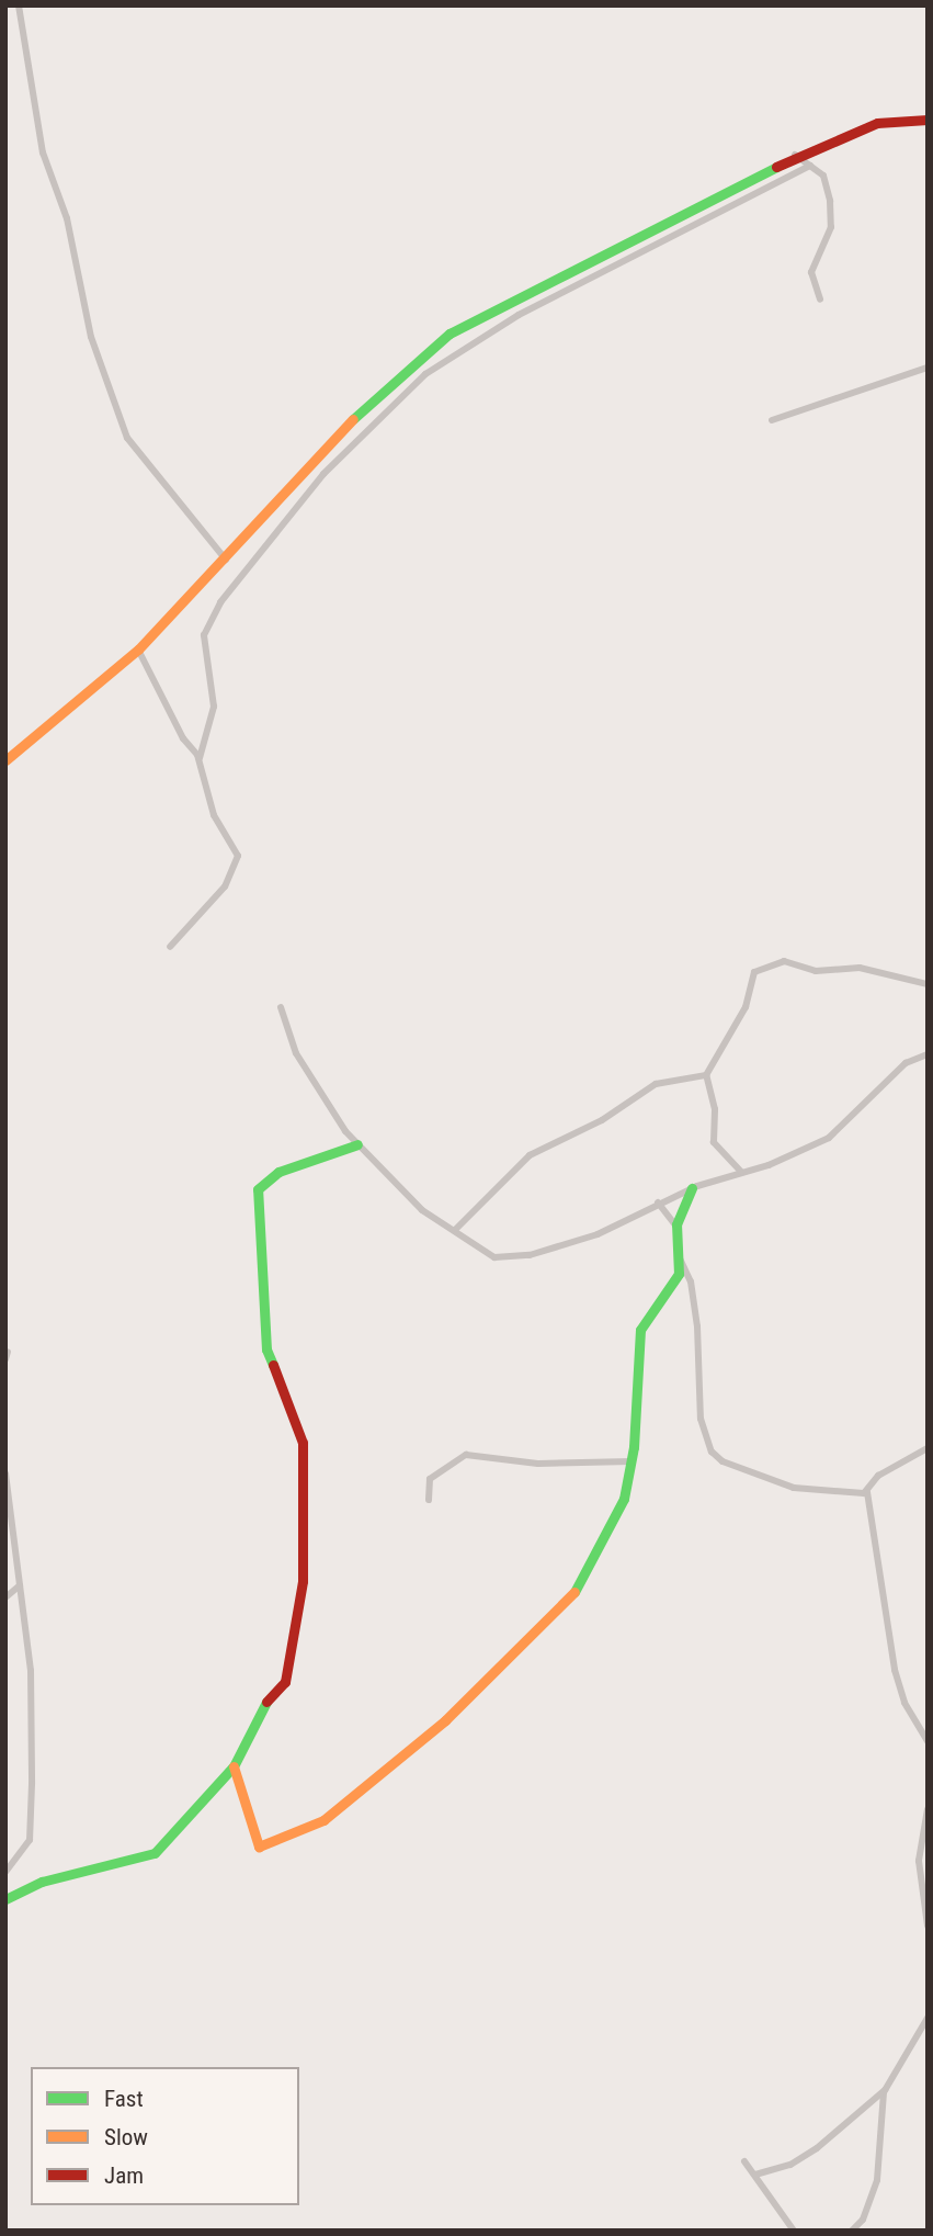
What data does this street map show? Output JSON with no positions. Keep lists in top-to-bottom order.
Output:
{
  "legend": ["Fast", "Slow", "Jam"]
}
